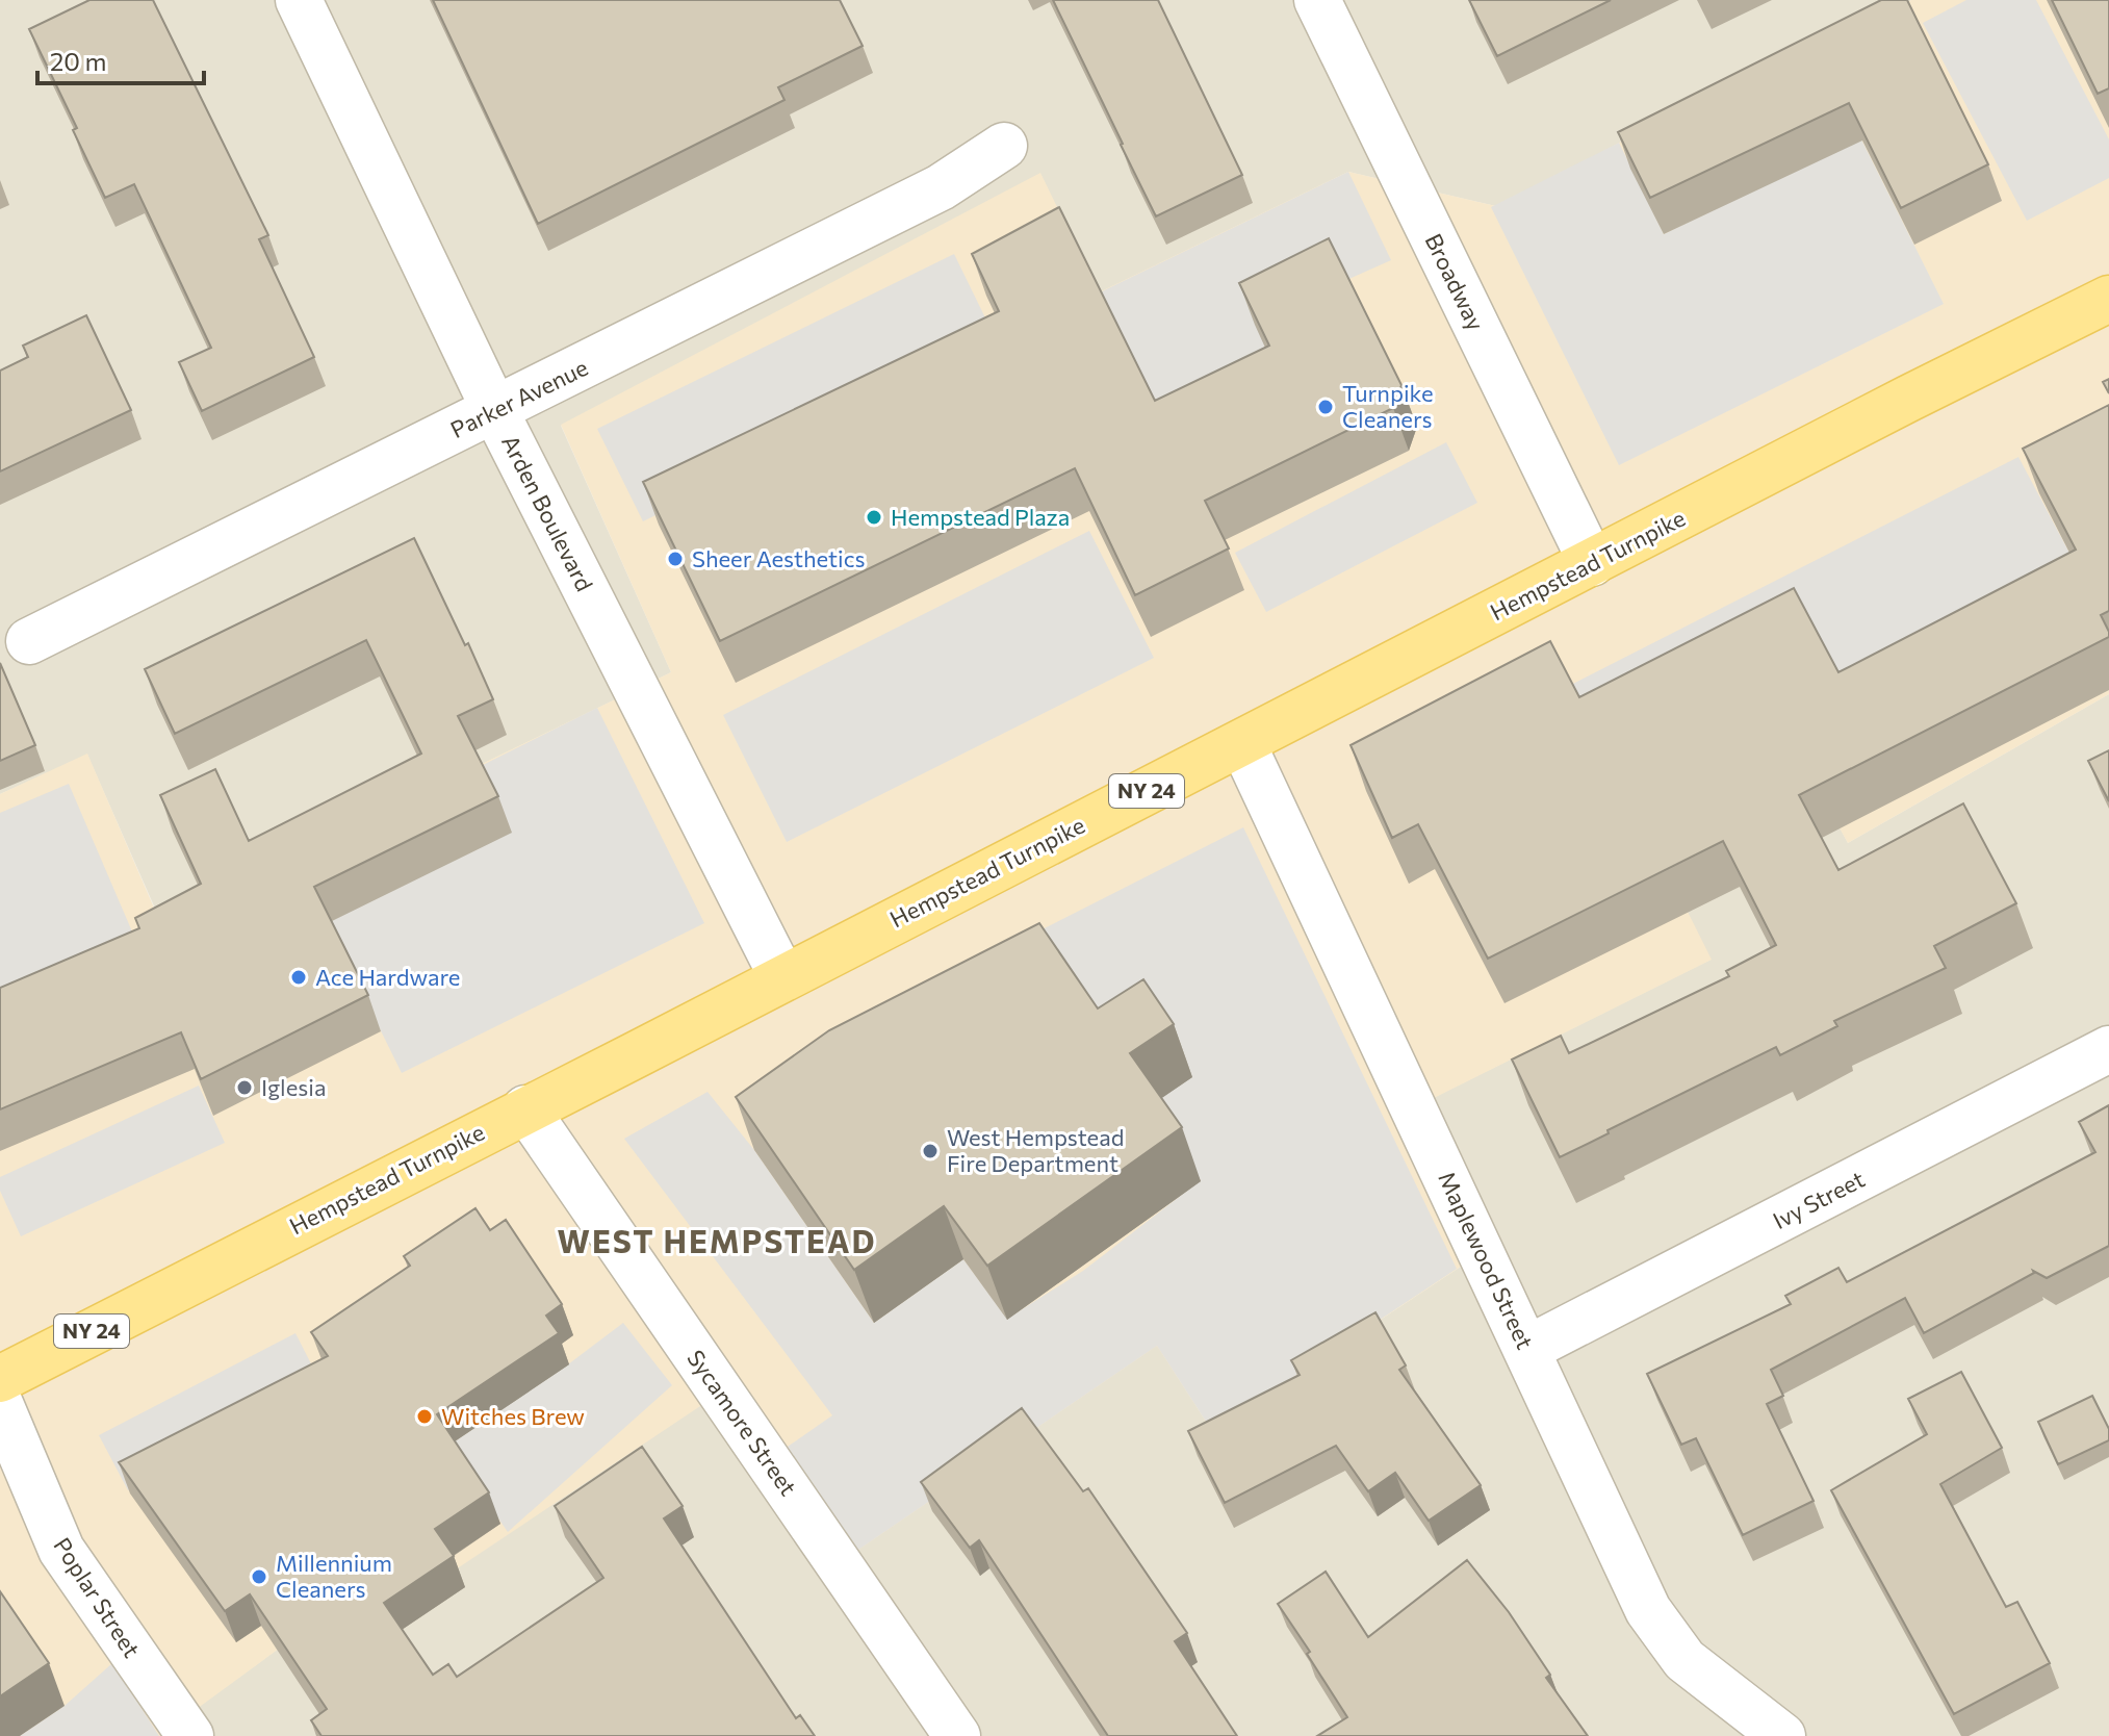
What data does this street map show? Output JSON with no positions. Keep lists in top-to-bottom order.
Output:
{
  "streets": {
    "main road": ["Hempstead Turnpike", "NY 24"],
    "street": [
      "Broadway",
      "Parker Avenue",
      "Arden Boulevard",
      "Ivy Street",
      "Maplewood Street",
      "Sycamore Street",
      "Poplar Street"
    ]
  },
  "crossings": [
    ["Broadway", "Hempstead Turnpike"],
    ["Parker Avenue", "Arden Boulevard"],
    ["Arden Boulevard", "Hempstead Turnpike"],
    ["Hempstead Turnpike", "Maplewood Street"],
    ["Hempstead Turnpike", "Sycamore Street"],
    ["Ivy Street", "Maplewood Street"]
  ],
  "districts": ["WEST HEMPSTEAD"],
  "places": [
    "Turnpike Cleaners",
    "Hempstead Plaza",
    "Sheer Aesthetics",
    "Ace Hardware",
    "Iglesia",
    "West Hempstead Fire Department",
    "Witches Brew",
    "Millennium Cleaners"
  ],
  "scale_bar": "20 m"
}
